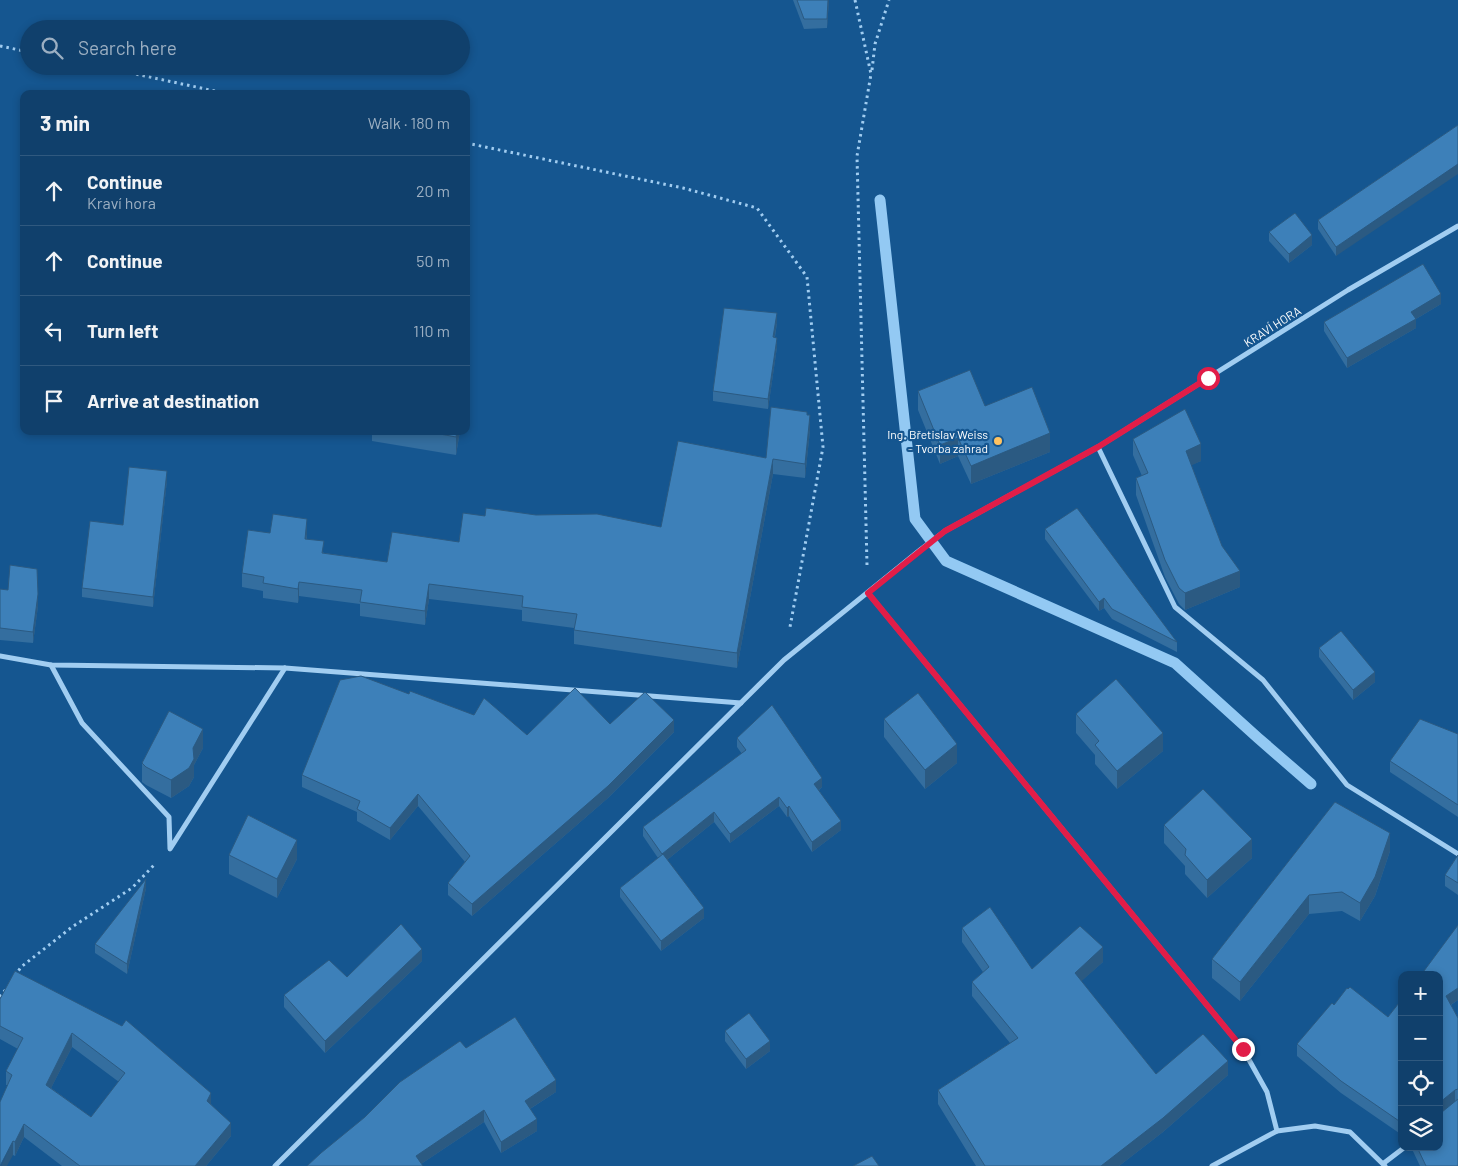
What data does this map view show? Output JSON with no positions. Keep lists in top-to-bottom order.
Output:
{
  "streets": {
    "street": ["KRAVÍ HORA"]
  },
  "places": ["Ing. Břetislav Weiss - Tvorba zahrad"],
  "page": {
    "search": "Search here",
    "heading": ["3 min", "Walk · 180 m"],
    "list": [
      ["Continue", "Kraví hora", "20 m"],
      ["Continue", "50 m"],
      ["Turn left", "110 m"],
      "Arrive at destination"
    ],
    "map_buttons": ["+", "−"]
  }
}
